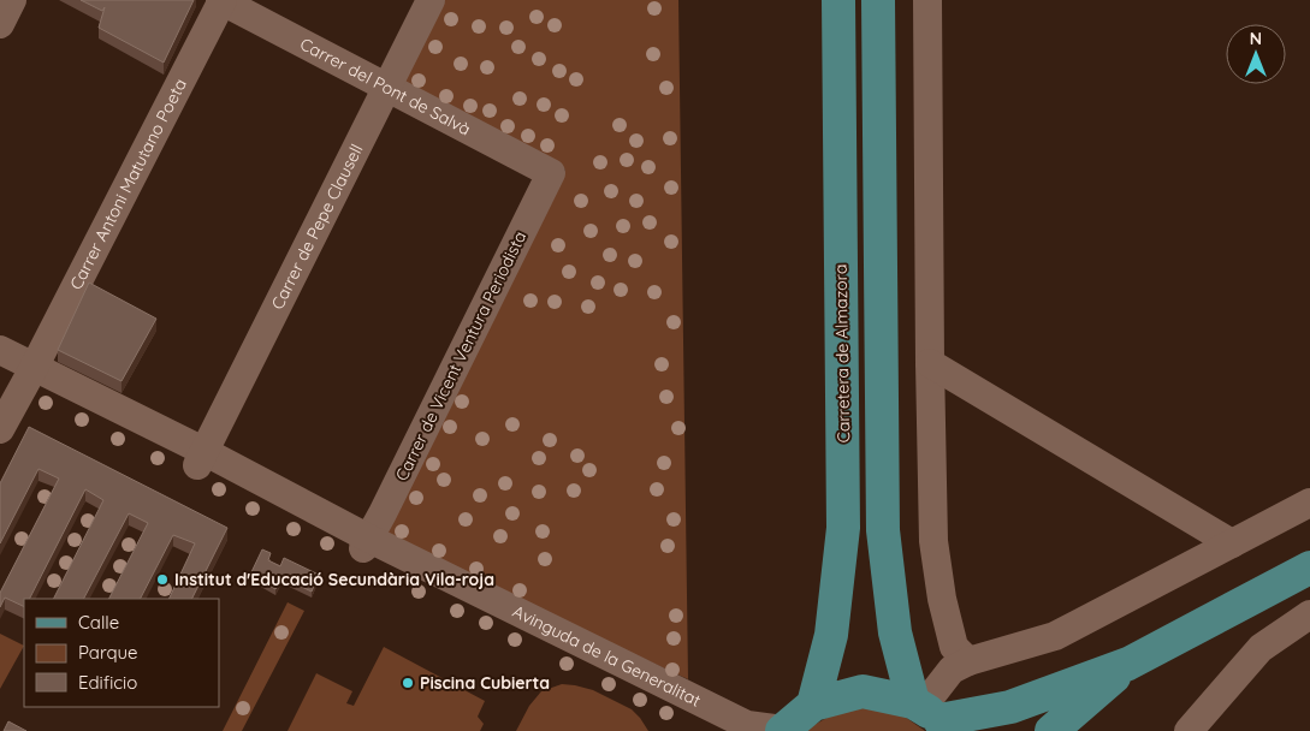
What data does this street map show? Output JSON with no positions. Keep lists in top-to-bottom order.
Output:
{
  "streets": {
    "main road": ["Carretera de Almazora"],
    "street": [
      "Carrer del Pont de Salvà",
      "Carrer Antoni Matutano Poeta",
      "Carrer de Pepe Clausell",
      "Carrer de Vicent Ventura Periodista",
      "Avinguda de la Generalitat"
    ]
  },
  "crossings": [
    ["Carrer del Pont de Salvà", "Carrer Antoni Matutano Poeta"],
    ["Carrer del Pont de Salvà", "Carrer de Pepe Clausell"],
    ["Carrer del Pont de Salvà", "Carrer de Vicent Ventura Periodista"],
    ["Carrer Antoni Matutano Poeta", "Avinguda de la Generalitat"],
    ["Carrer de Pepe Clausell", "Avinguda de la Generalitat"],
    ["Carrer de Vicent Ventura Periodista", "Avinguda de la Generalitat"]
  ],
  "places": ["Institut d'Educació Secundària Vila-roja", "Piscina Cubierta"],
  "legend": ["Calle", "Parque", "Edificio"],
  "north": "top"
}
